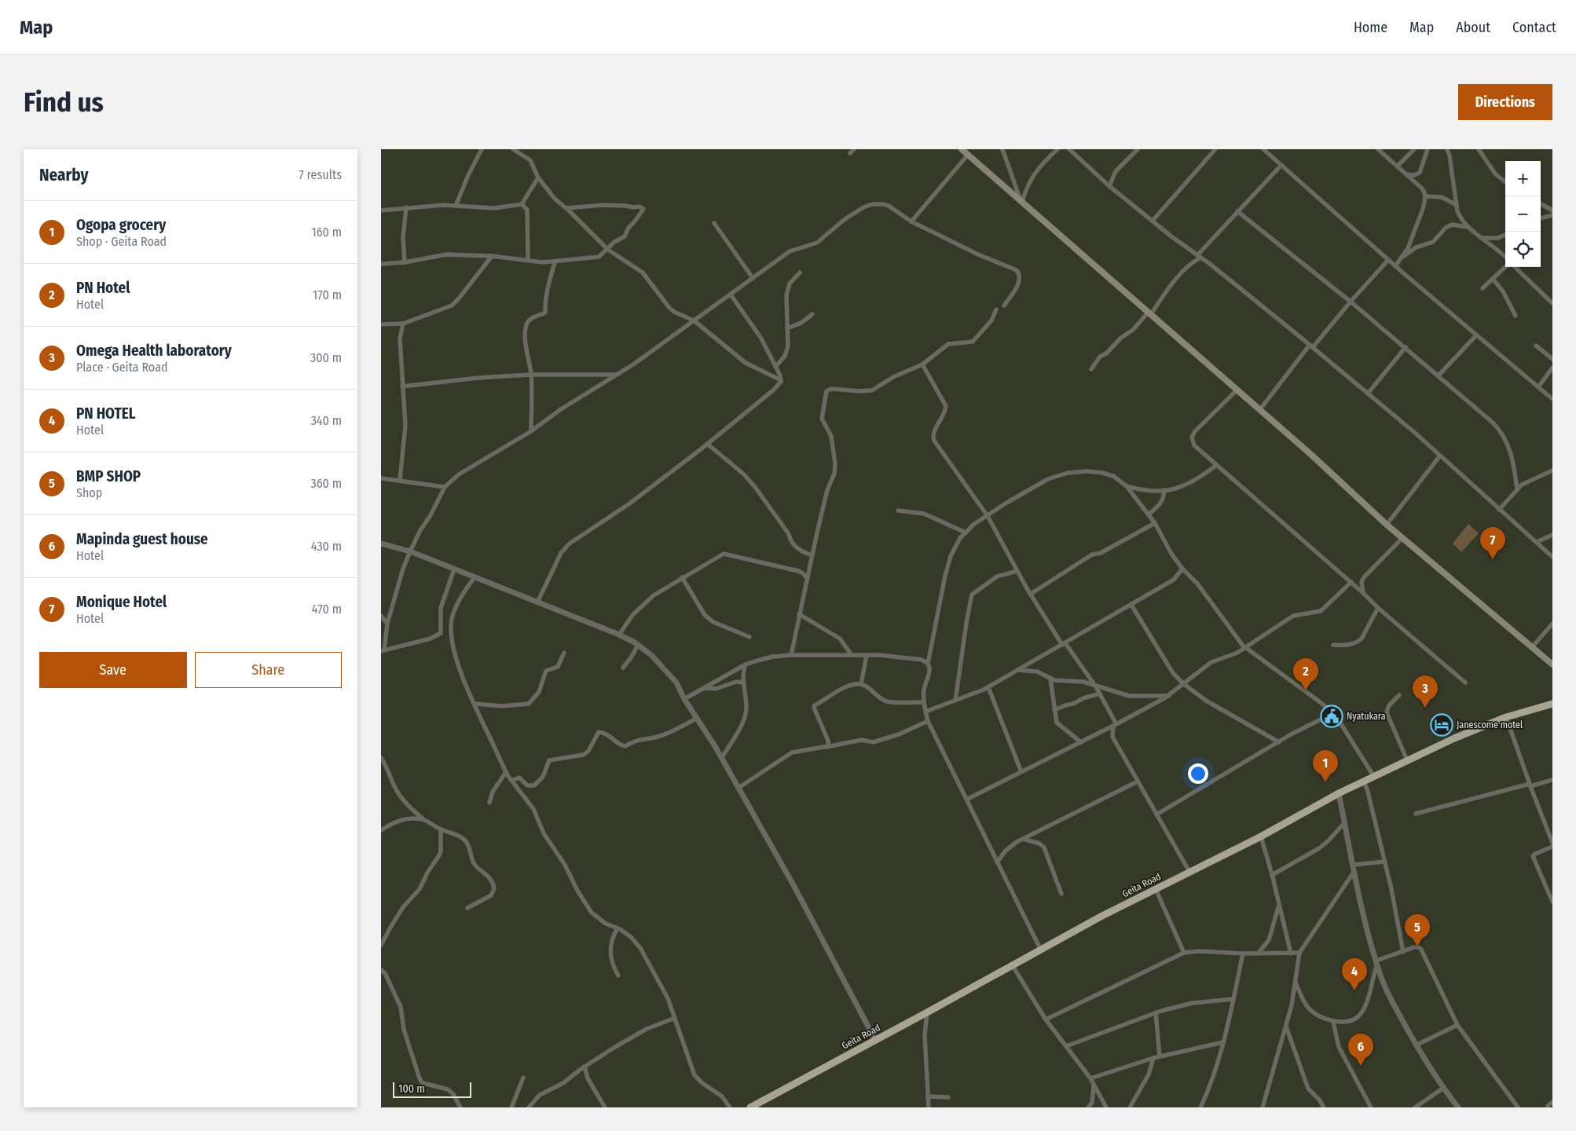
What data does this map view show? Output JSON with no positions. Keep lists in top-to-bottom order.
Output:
{
  "streets": {
    "highway": ["Geita Road"]
  },
  "places": {
    "public building": ["Nyatukara"],
    "hotel": ["Janescome motel"]
  },
  "scale_bar": "100 m",
  "page": {
    "header": "Map",
    "nav": [
      "Home",
      "Map",
      "About",
      "Contact"
    ],
    "buttons": [
      "Directions",
      ["Save", "Share"]
    ],
    "title": "Find us",
    "heading": ["Nearby", "7 results"],
    "map_buttons": ["+", "−"],
    "list": [
      {
        "mark": "1",
        "name": "Ogopa grocery",
        "note": "Shop · Geita Road",
        "value": "160 m"
      },
      {
        "mark": "2",
        "name": "PN Hotel",
        "note": "Hotel",
        "value": "170 m"
      },
      {
        "mark": "3",
        "name": "Omega Health laboratory",
        "note": "Place · Geita Road",
        "value": "300 m"
      },
      {
        "mark": "4",
        "name": "PN HOTEL",
        "note": "Hotel",
        "value": "340 m"
      },
      {
        "mark": "5",
        "name": "BMP SHOP",
        "note": "Shop",
        "value": "360 m"
      },
      {
        "mark": "6",
        "name": "Mapinda guest house",
        "note": "Hotel",
        "value": "430 m"
      },
      {
        "mark": "7",
        "name": "Monique Hotel",
        "note": "Hotel",
        "value": "470 m"
      }
    ],
    "pins": [
      "7",
      "2",
      "3",
      "1",
      "5",
      "4",
      "6"
    ],
    "scale": "100 m"
  }
}
